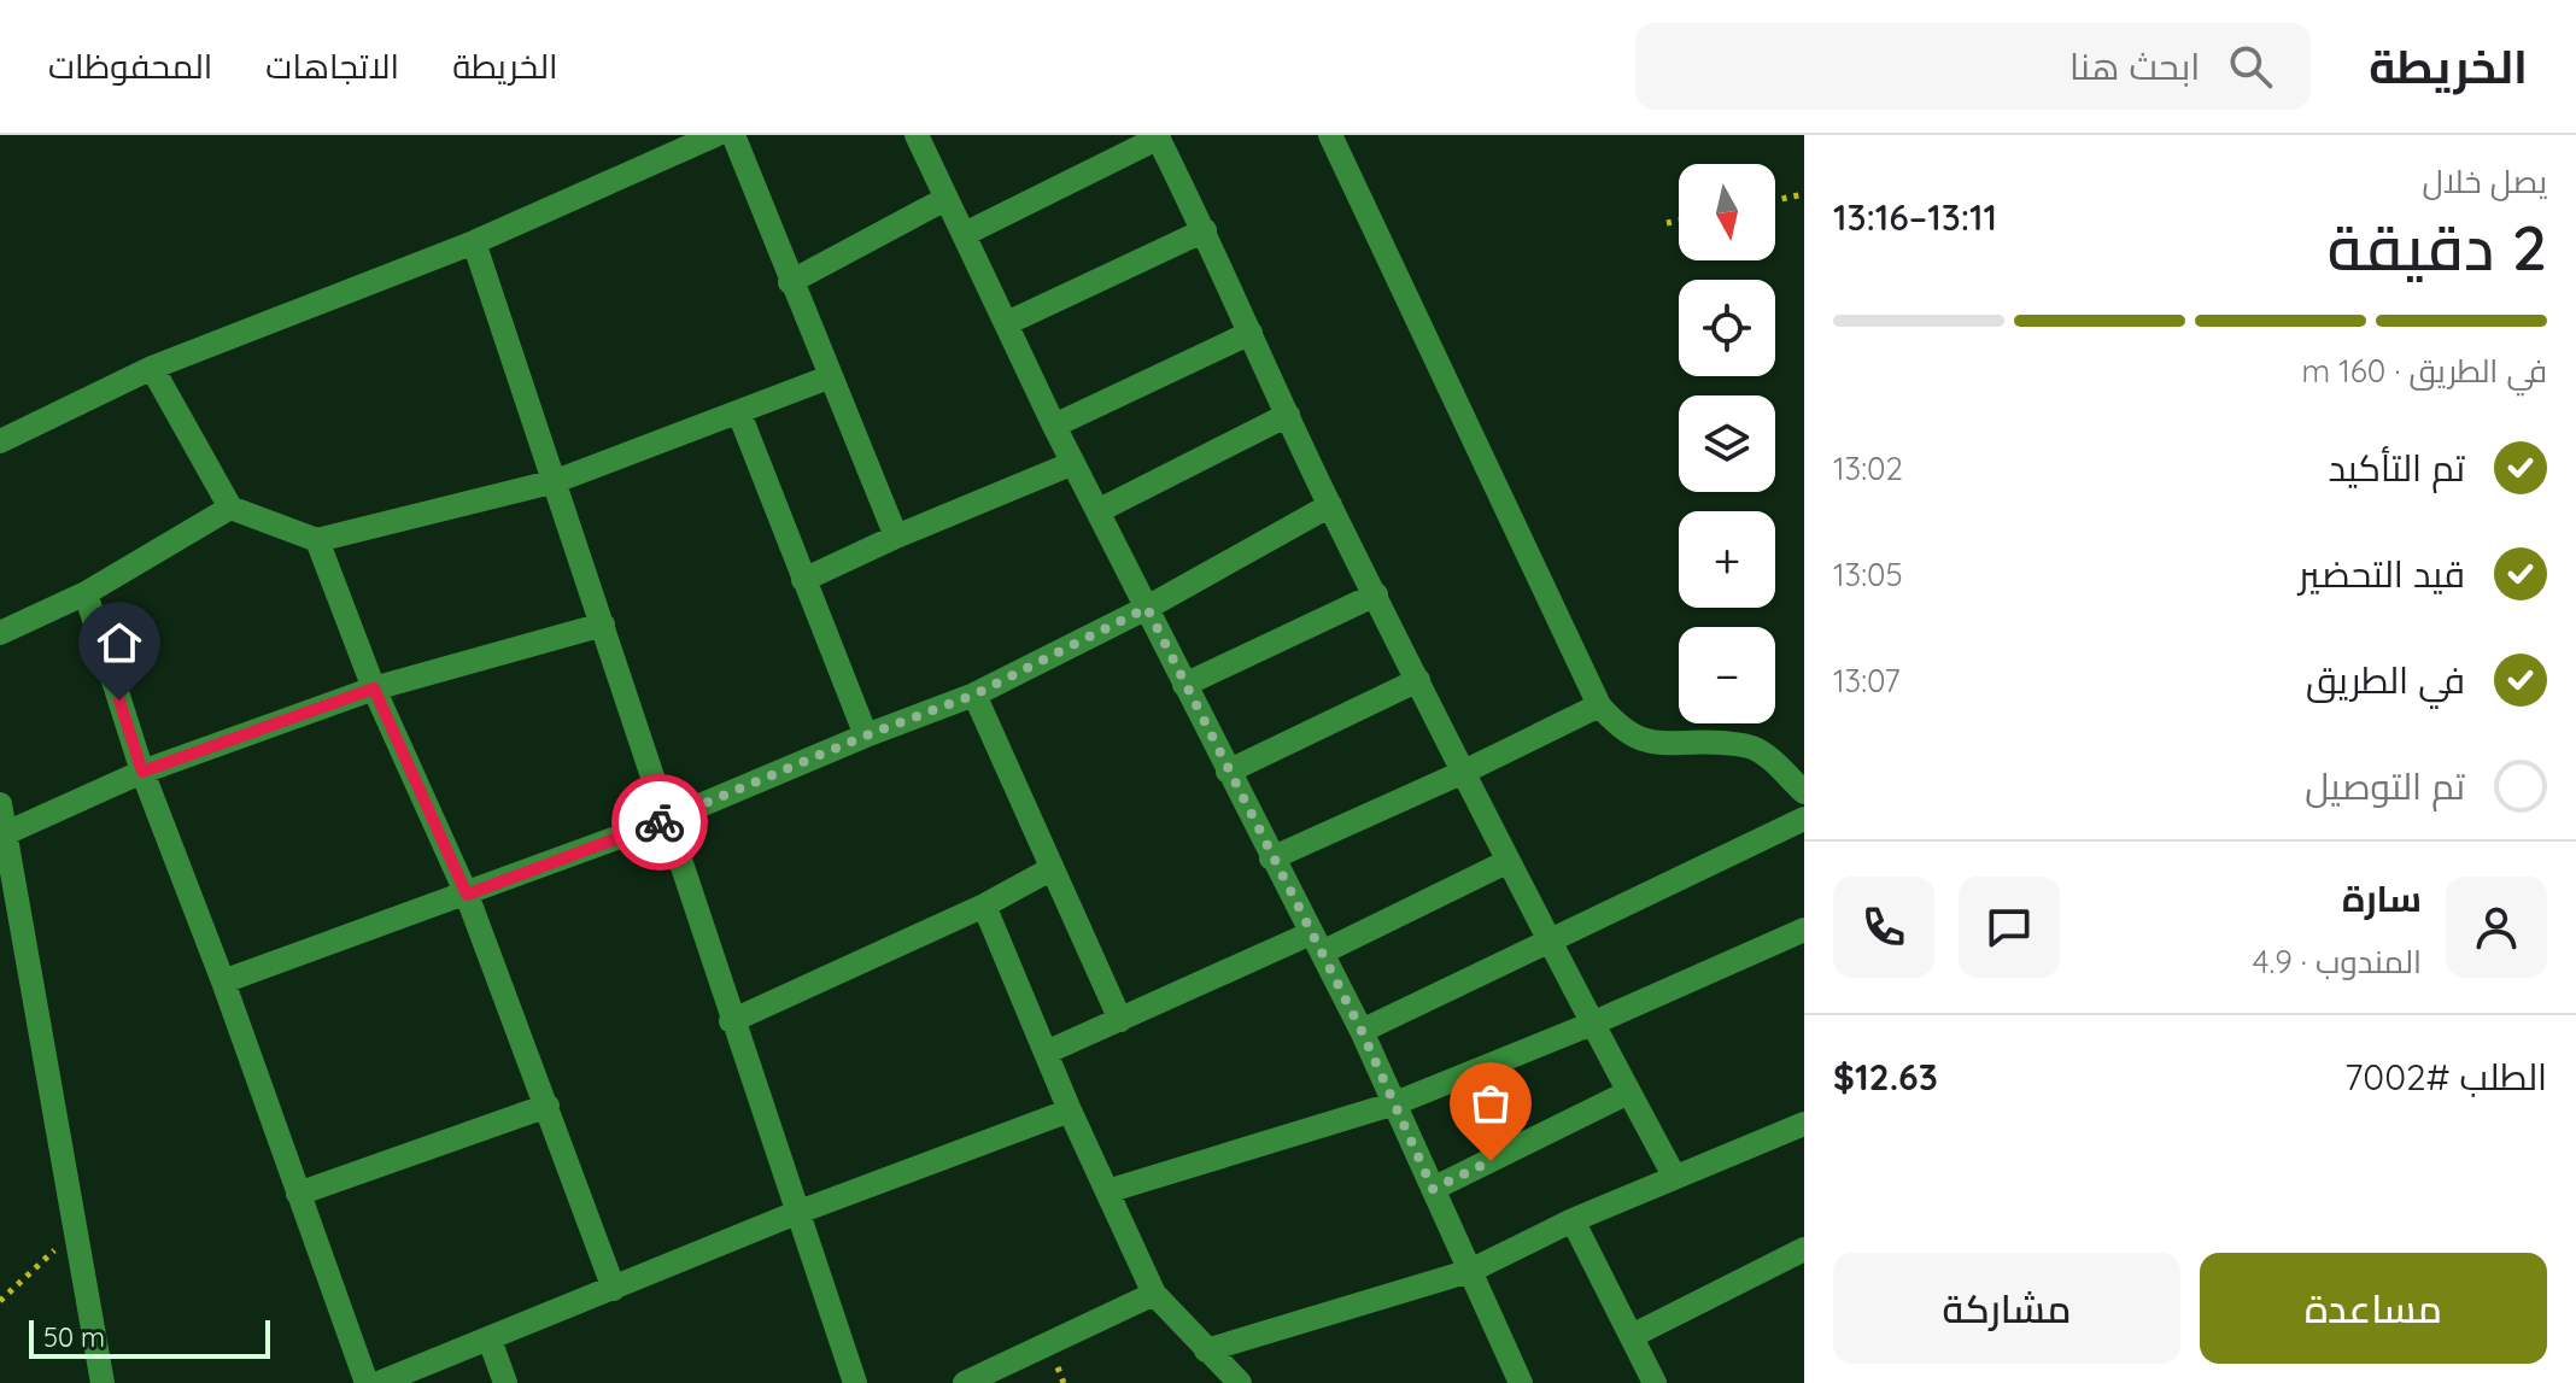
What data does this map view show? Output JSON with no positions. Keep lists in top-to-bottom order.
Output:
{
  "scale_bar": "50 m",
  "north": "bottom",
  "page": {
    "header": "الخريطة",
    "search": "ابحث هنا",
    "nav": ["الخريطة", "الاتجاهات", "المحفوظات"],
    "heading": ["2 دقيقة", "يصل خلال", "13:11–13:16"],
    "panel": [
      "سارة",
      "المندوب · 4.9",
      "الطلب #7002",
      "$12.63"
    ],
    "map_buttons": ["+", "−"],
    "bar": "في الطريق · 160 m",
    "list": [
      ["تم التأكيد", "13:02"],
      ["قيد التحضير", "13:05"],
      ["في الطريق", "13:07"],
      "تم التوصيل"
    ],
    "buttons": ["مساعدة", "مشاركة"],
    "scale": "50 m"
  }
}
